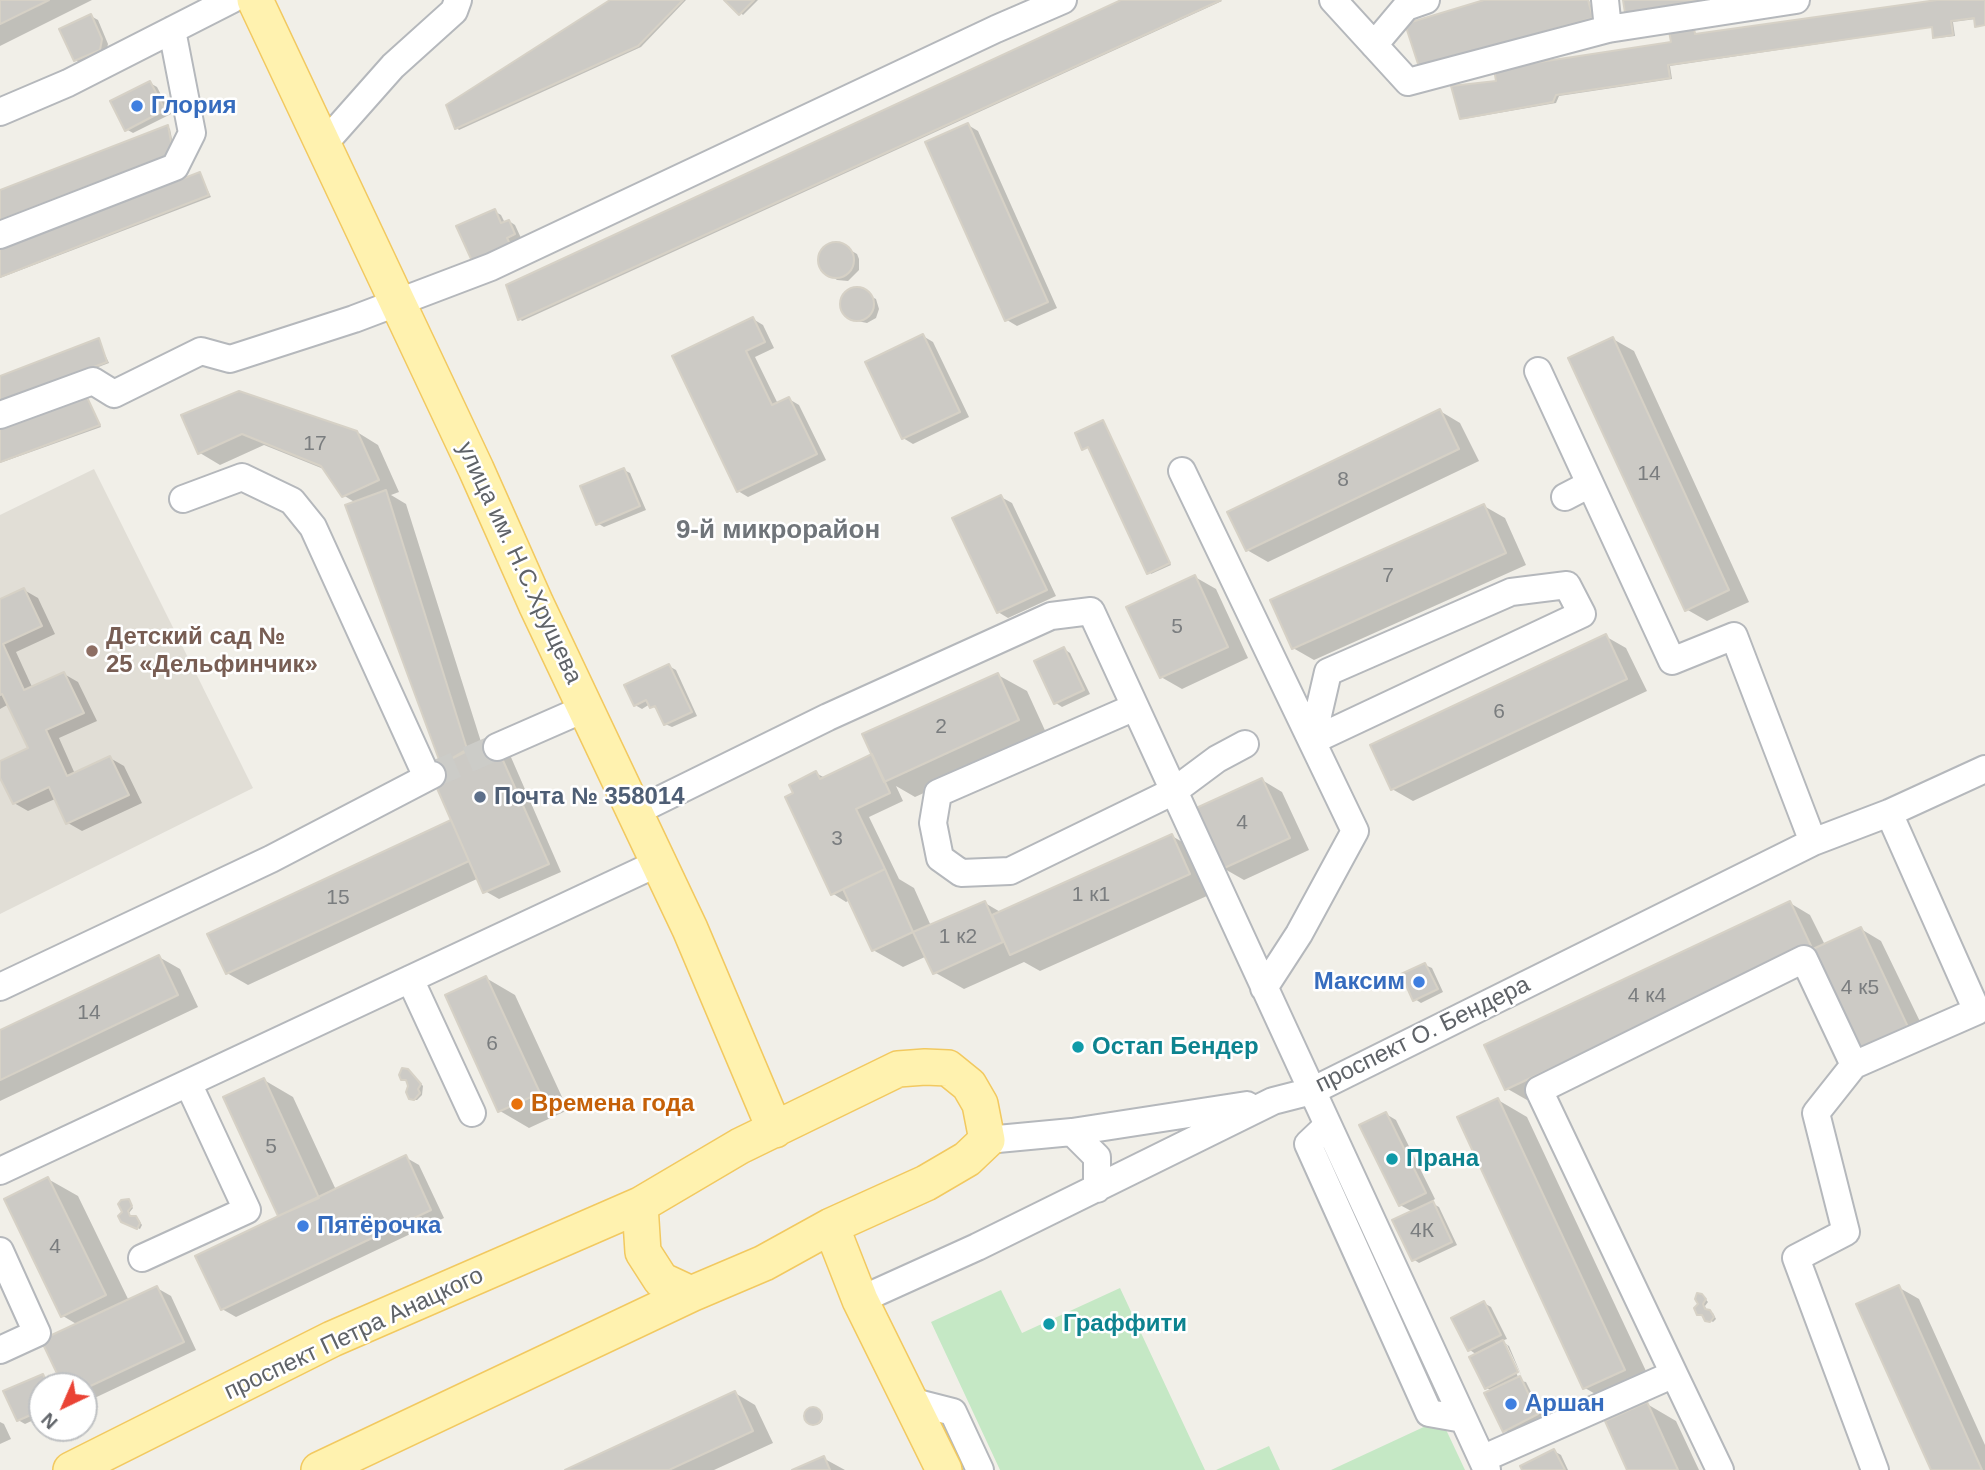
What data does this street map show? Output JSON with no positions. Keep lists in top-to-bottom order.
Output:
{
  "streets": {
    "main road": ["улица им. Н.С.Хрущева", "проспект Петра Анацкого"],
    "street": ["проспект О. Бендера"]
  },
  "crossings": [
    ["улица им. Н.С.Хрущева", "проспект Петра Анацкого"]
  ],
  "districts": ["9-й микрорайон"],
  "places": [
    "Глория",
    "Детский сад № 25 «Дельфинчик»",
    "Почта № 358014",
    "Максим",
    "Остап Бендер",
    "Времена года",
    "Прана",
    "Пятёрочка",
    "Граффити",
    "Аршан"
  ],
  "house_numbers": [
    "17",
    "14",
    "8",
    "7",
    "5",
    "6",
    "2",
    "4",
    "3",
    "1 к1",
    "15",
    "1 к2",
    "4 к5",
    "4 к4",
    "14",
    "6",
    "5",
    "4К",
    "4"
  ],
  "north": "bottom left"
}
